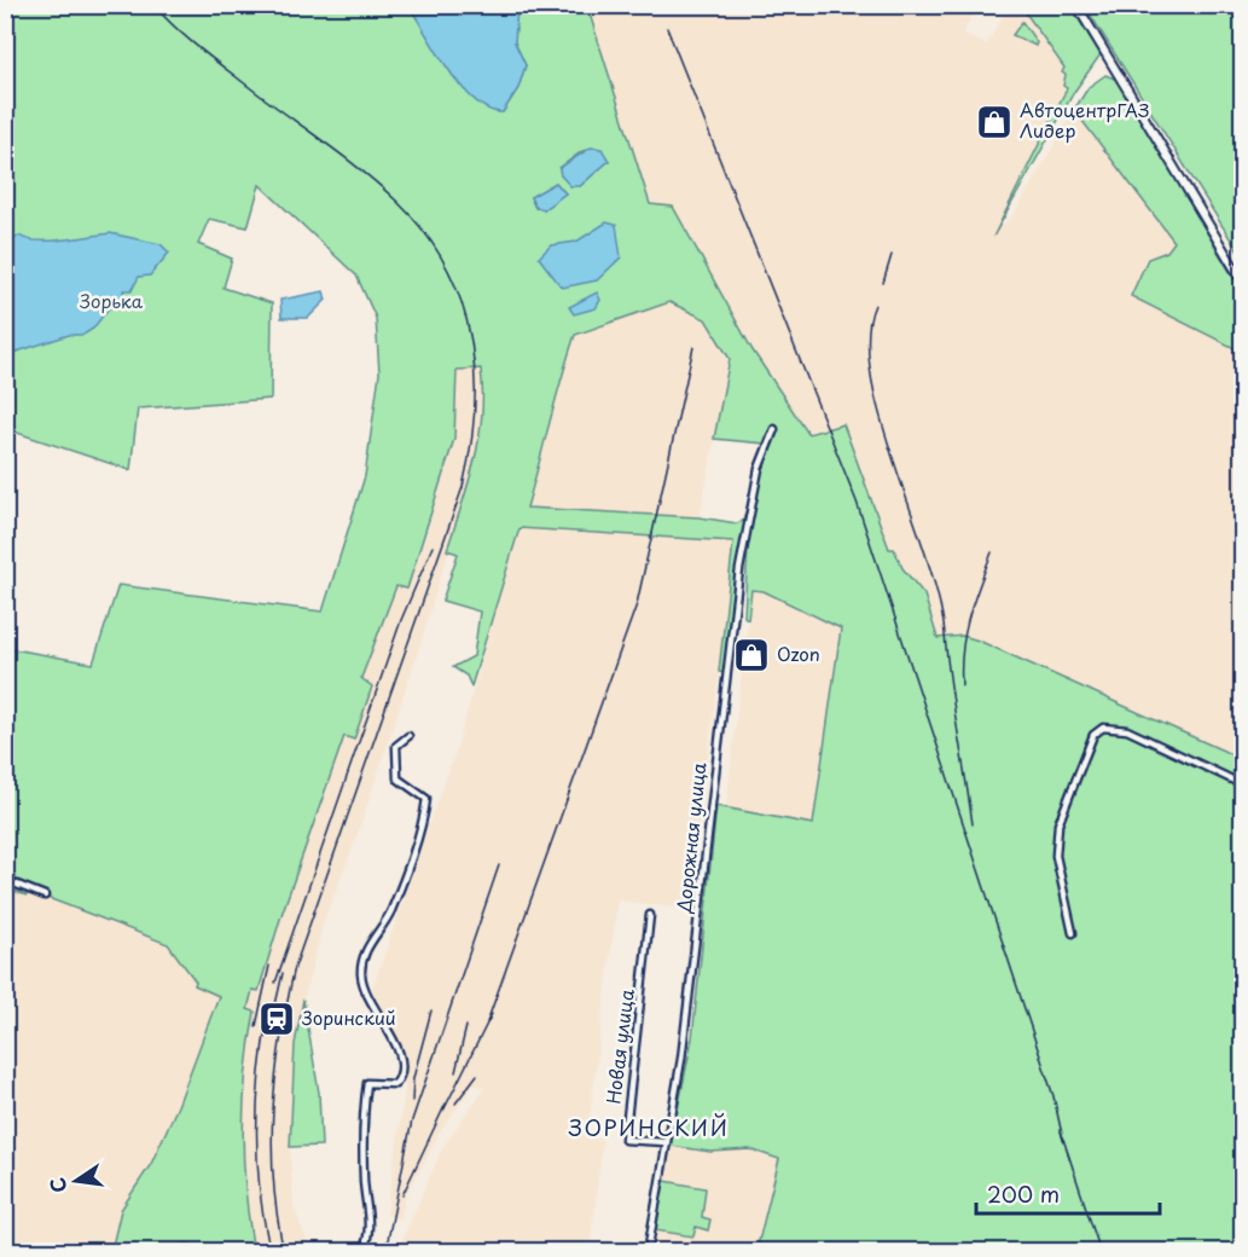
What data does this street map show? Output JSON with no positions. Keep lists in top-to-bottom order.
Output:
{
  "streets": {
    "street": ["Дорожная улица", "Новая улица"]
  },
  "crossings": [
    ["Дорожная улица", "Новая улица"]
  ],
  "districts": ["ЗОРИНСКИЙ"],
  "parks": ["Зорька"],
  "places": {
    "shop": ["АвтоцентрГАЗ Лидер", "Ozon"],
    "station": ["Зоринский"]
  },
  "scale_bar": "200 m",
  "north": "left"
}
